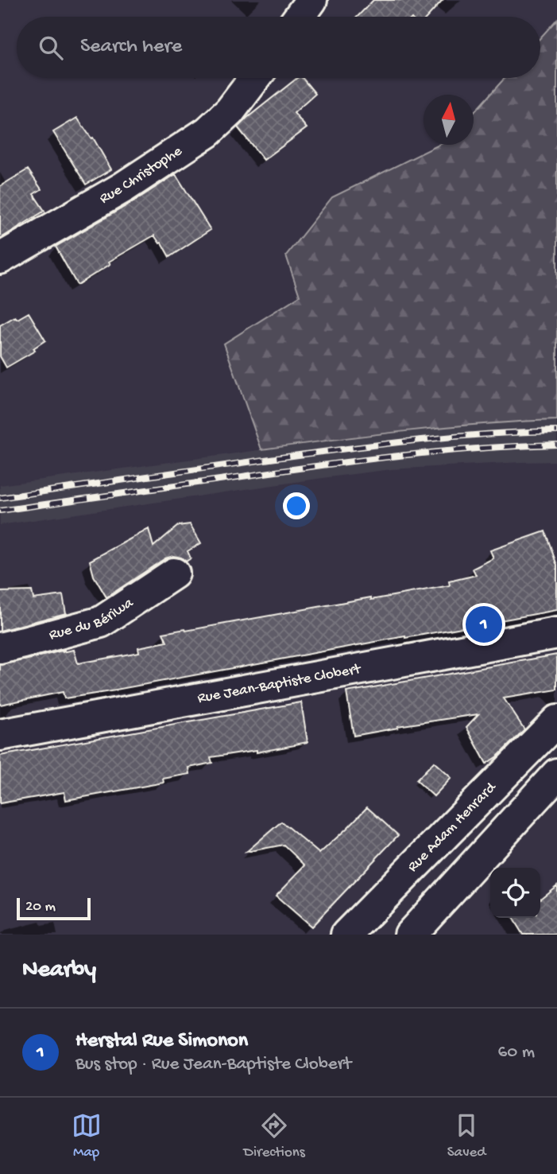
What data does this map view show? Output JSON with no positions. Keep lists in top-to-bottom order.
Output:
{
  "streets": {
    "street": [
      "Rue Christophe",
      "Rue du Bériwa",
      "Rue Jean-Baptiste Clobert",
      "Rue Adam Henrard"
    ]
  },
  "scale_bar": "20 m",
  "north": "top",
  "page": {
    "search": "Search here",
    "pins": "1",
    "scale": "20 m",
    "heading": "Nearby",
    "list": [
      {
        "mark": "1",
        "name": "Herstal Rue Simonon",
        "note": "Bus stop · Rue Jean-Baptiste Clobert",
        "value": "60 m"
      }
    ],
    "nav": ["Map", "Directions", "Saved"]
  }
}
